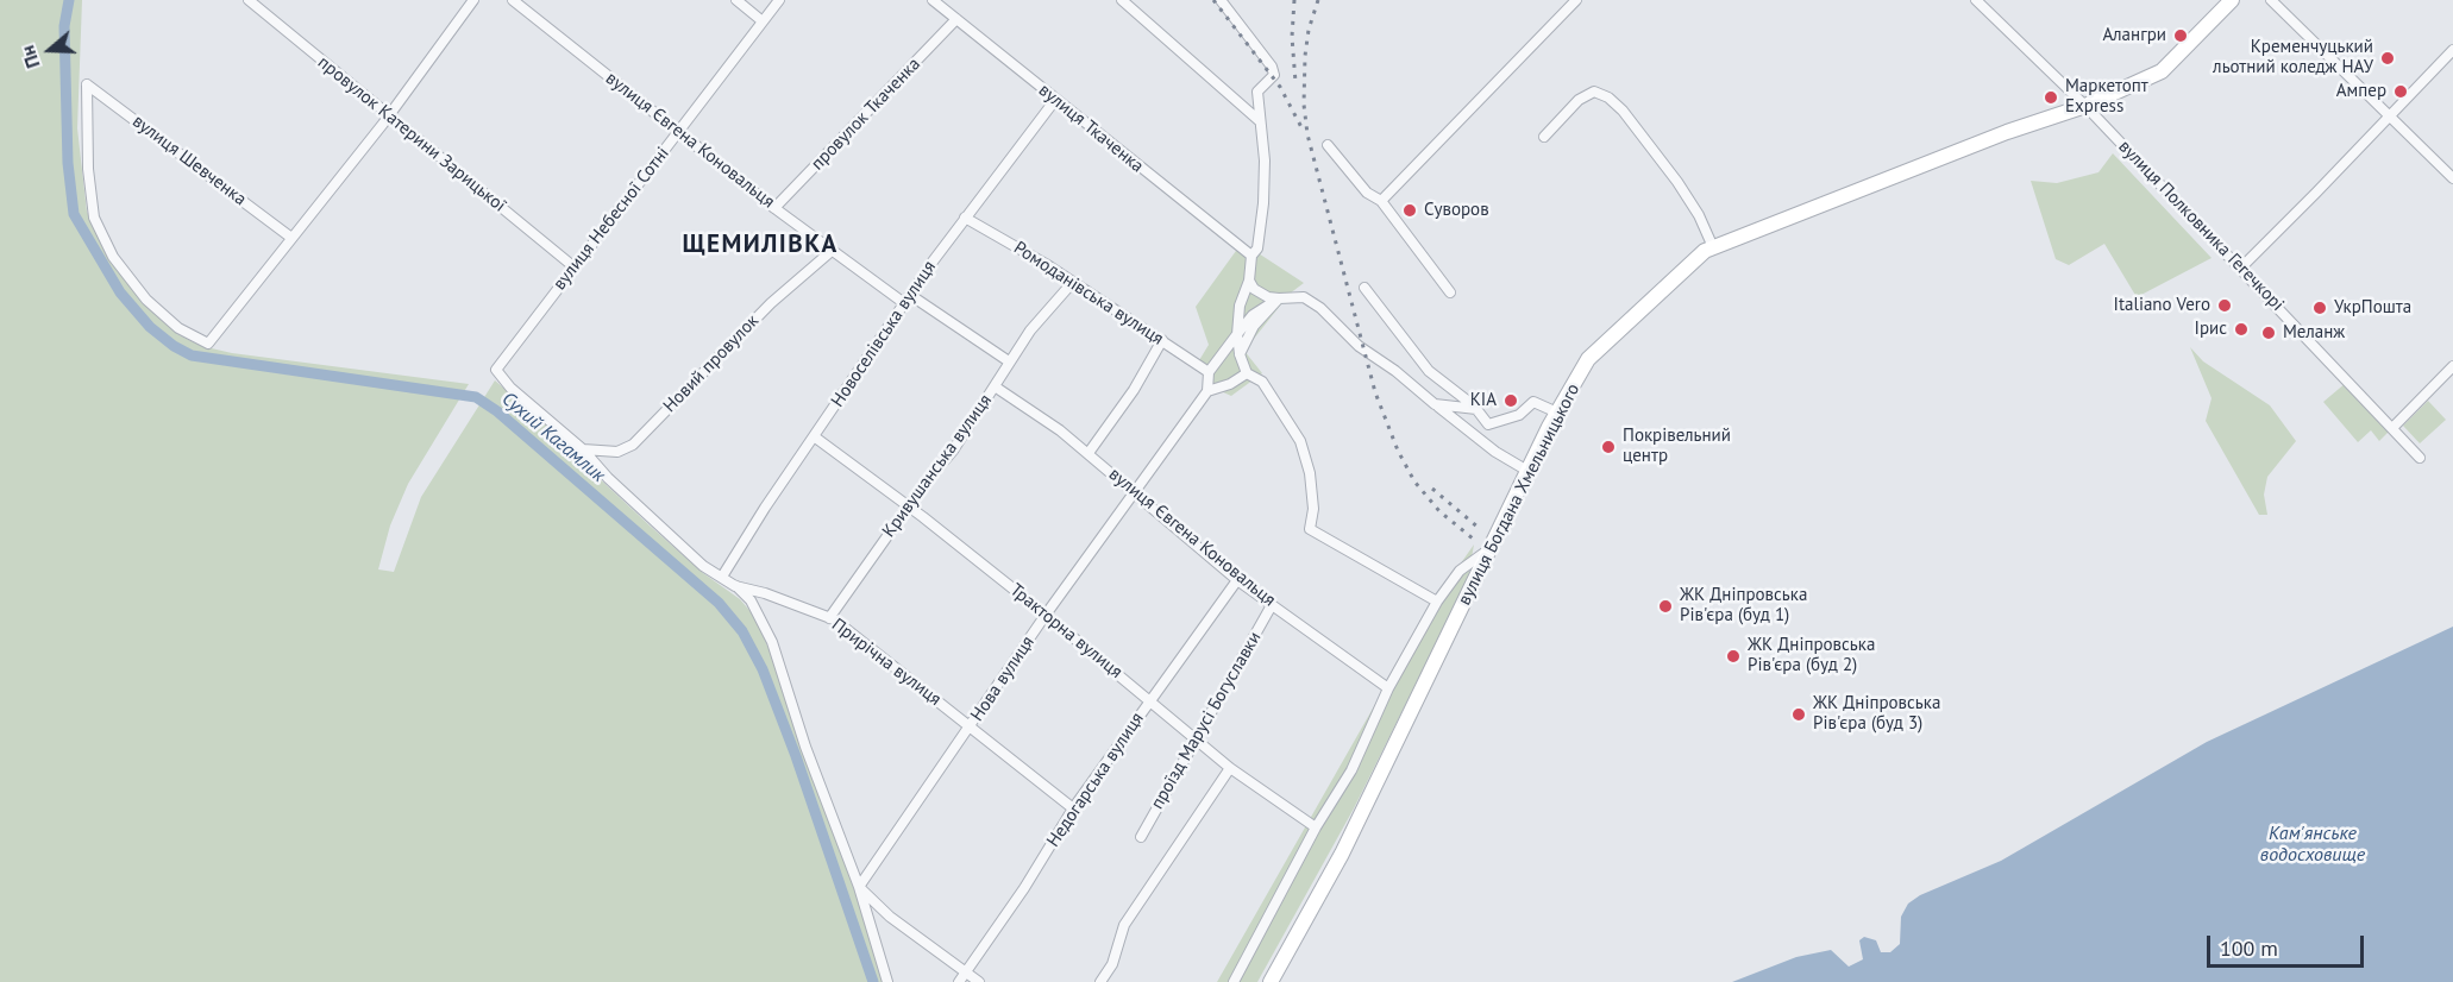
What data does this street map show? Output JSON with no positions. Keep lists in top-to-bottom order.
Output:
{
  "streets": {
    "main road": ["вулиця Богдана Хмельницького"],
    "street": [
      "провулок Ткаченка",
      "вулиця Ткаченка",
      "провулок Катерини Зарицької",
      "вулиця Євгена Коновальця",
      "вулиця Шевченка",
      "вулиця Небесної Сотні",
      "вулиця Полковника Гегечкорі",
      "Ромоданівська вулиця",
      "Новоселівська вулиця",
      "Новий провулок",
      "Кривушанська вулиця",
      "Тракторна вулиця",
      "Прирічна вулиця",
      "Нова вулиця",
      "проїзд Марусі Богуславки",
      "Недогарська вулиця"
    ]
  },
  "crossings": [
    ["провулок Ткаченка", "вулиця Ткаченка"],
    ["провулок Ткаченка", "вулиця Євгена Коновальця"],
    ["вулиця Ткаченка", "Новоселівська вулиця"],
    ["провулок Катерини Зарицької", "вулиця Небесної Сотні"],
    ["вулиця Євгена Коновальця", "вулиця Небесної Сотні"],
    ["вулиця Євгена Коновальця", "Новоселівська вулиця"],
    ["вулиця Євгена Коновальця", "Новий провулок"],
    ["вулиця Євгена Коновальця", "Кривушанська вулиця"],
    ["вулиця Євгена Коновальця", "Нова вулиця"],
    ["вулиця Євгена Коновальця", "проїзд Марусі Богуславки"],
    ["вулиця Євгена Коновальця", "Недогарська вулиця"],
    ["вулиця Небесної Сотні", "Прирічна вулиця"],
    ["вулиця Полковника Гегечкорі", "вулиця Богдана Хмельницького"],
    ["Ромоданівська вулиця", "Новоселівська вулиця"],
    ["Ромоданівська вулиця", "Кривушанська вулиця"],
    ["Новоселівська вулиця", "Тракторна вулиця"],
    ["Новоселівська вулиця", "Прирічна вулиця"],
    ["Новий провулок", "Прирічна вулиця"],
    ["Кривушанська вулиця", "Тракторна вулиця"],
    ["Кривушанська вулиця", "Прирічна вулиця"],
    ["Тракторна вулиця", "Нова вулиця"],
    ["Тракторна вулиця", "проїзд Марусі Богуславки"],
    ["Тракторна вулиця", "Недогарська вулиця"],
    ["Прирічна вулиця", "Нова вулиця"],
    ["Прирічна вулиця", "Недогарська вулиця"]
  ],
  "districts": ["ЩЕМИЛІВКА"],
  "water": ["Сухий Кагамлик", "Кам'янське водосховище"],
  "places": [
    "Алангри",
    "Кременчуцький льотний коледж НАУ",
    "Ампер",
    "Маркетопт Express",
    "Суворов",
    "Italiano Vero",
    "УкрПошта",
    "Ірис",
    "Меланж",
    "KIA",
    "Покрівельний центр",
    "ЖК Дніпровська Рів'єра (буд 1)",
    "ЖК Дніпровська Рів'єра (буд 2)",
    "ЖК Дніпровська Рів'єра (буд 3)"
  ],
  "scale_bar": "100 m",
  "north": "left"
}
